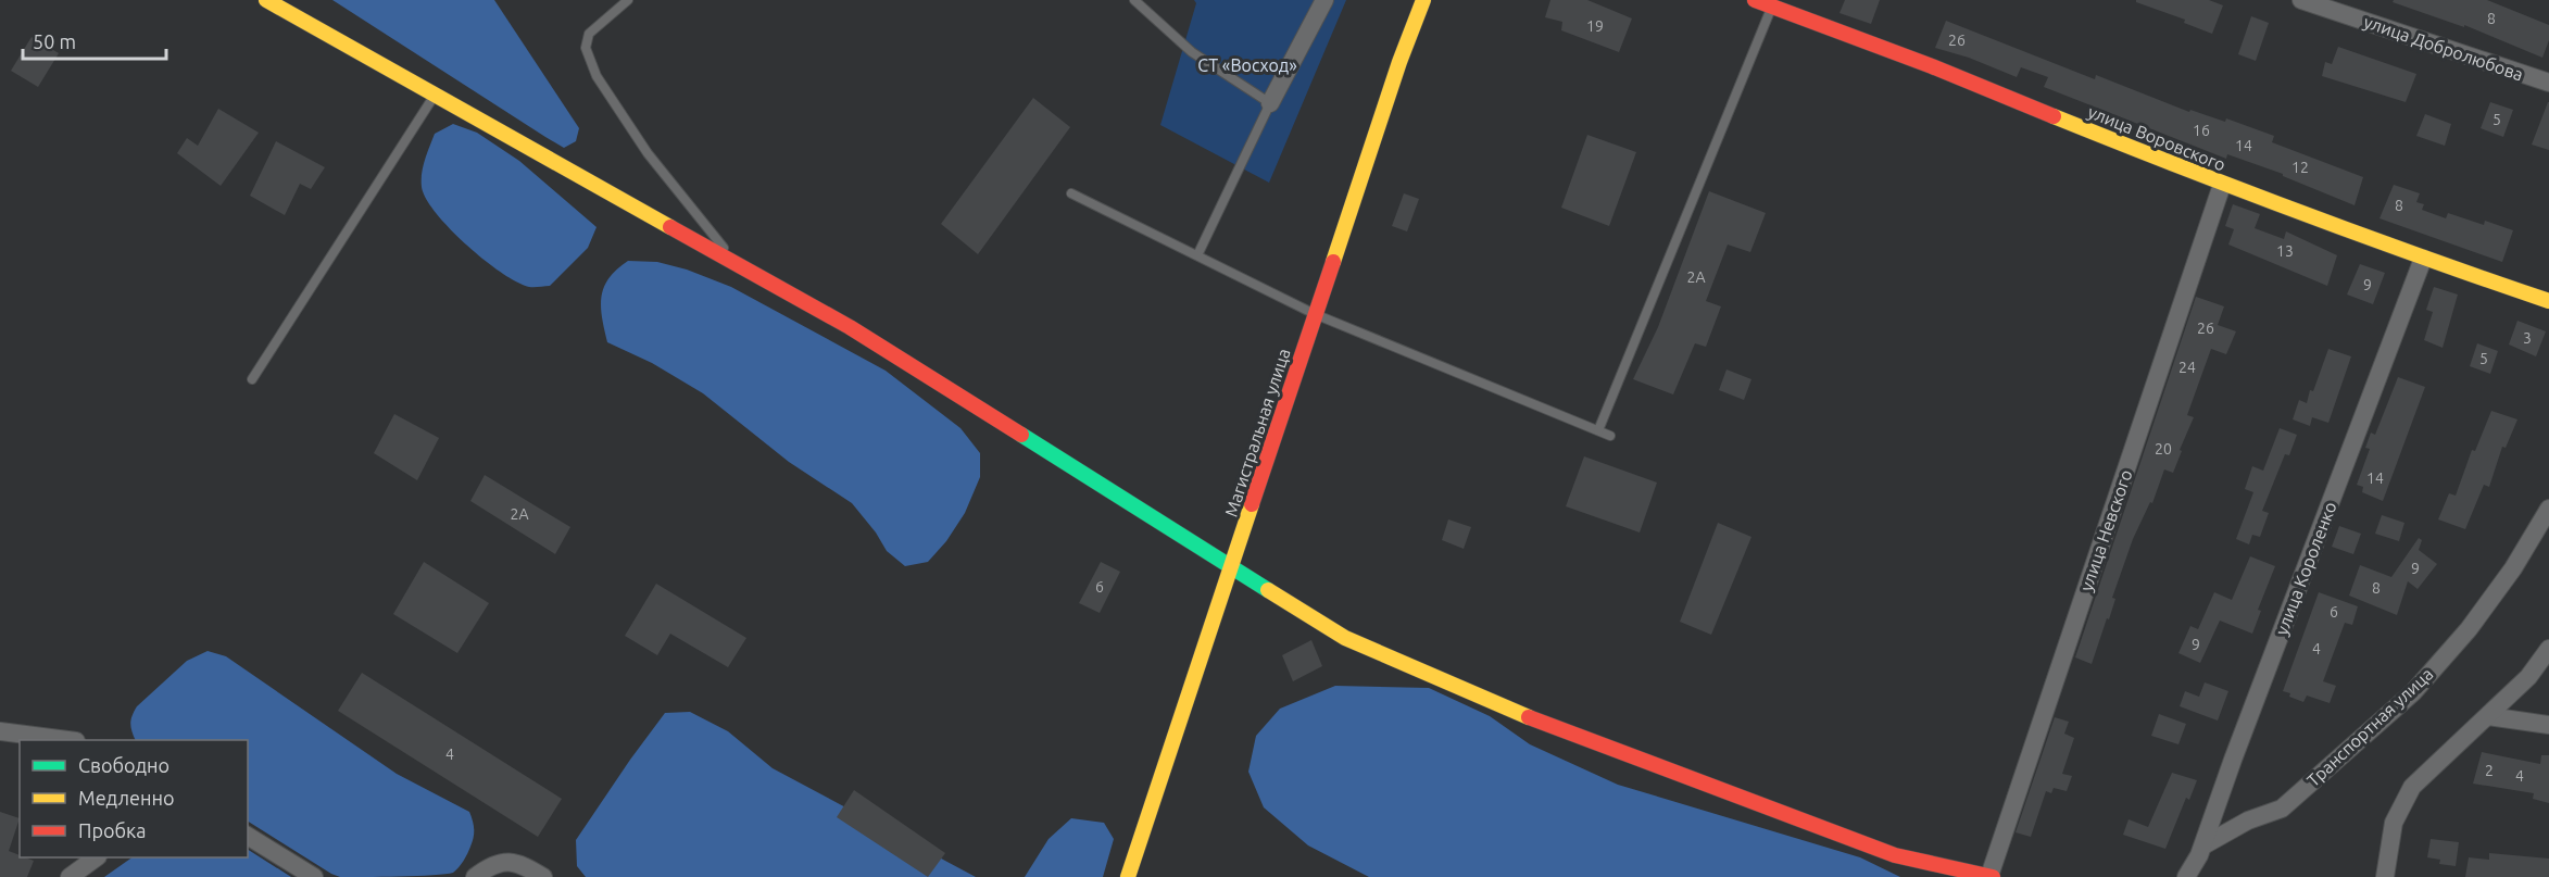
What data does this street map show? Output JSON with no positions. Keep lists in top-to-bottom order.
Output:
{
  "streets": {
    "street": [
      "улица Добролюбова",
      "улица Воровского",
      "Магистральная улица",
      "улица Невского",
      "улица Короленко",
      "Транспортная улица"
    ]
  },
  "crossings": [
    ["улица Воровского", "улица Невского"],
    ["улица Воровского", "улица Короленко"],
    ["улица Короленко", "Транспортная улица"]
  ],
  "parks": ["СТ «Восход»"],
  "house_numbers": [
    "8",
    "19",
    "26",
    "5",
    "16",
    "14",
    "12",
    "8",
    "13",
    "2А",
    "9",
    "26",
    "3",
    "5",
    "24",
    "20",
    "14",
    "2А",
    "9",
    "6",
    "8",
    "6",
    "9",
    "4",
    "4",
    "2",
    "4"
  ],
  "legend": ["Свободно", "Медленно", "Пробка"],
  "scale_bar": "50 m"
}
